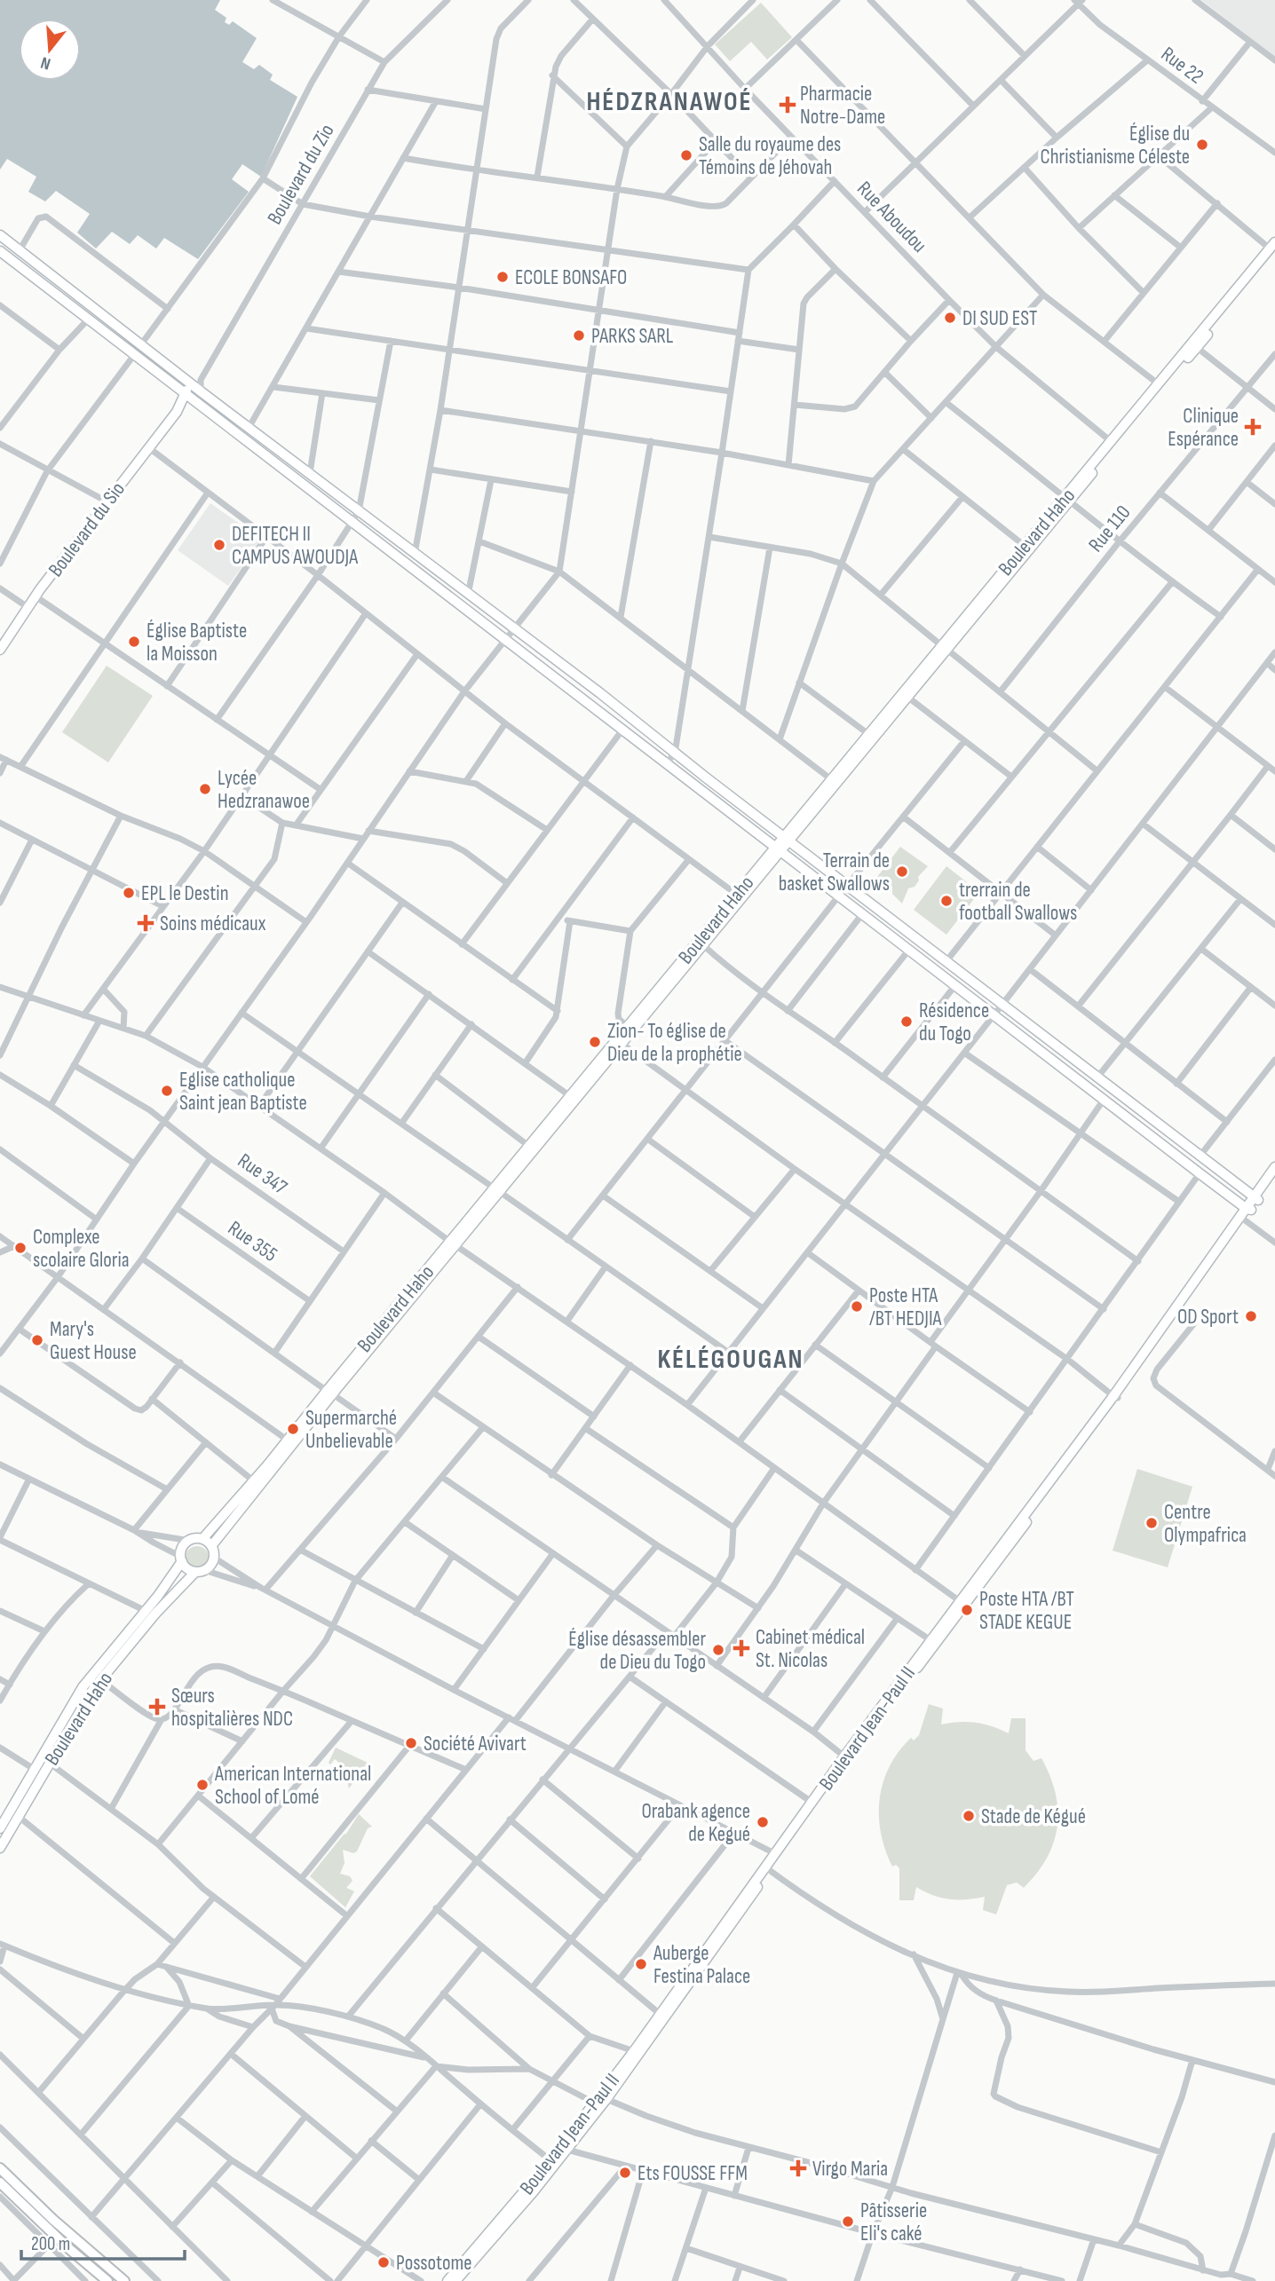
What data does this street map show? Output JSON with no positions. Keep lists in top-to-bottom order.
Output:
{
  "streets": {
    "main road": ["Boulevard du Sio", "Boulevard Haho", "Boulevard Jean-Paul II"],
    "street": [
      "Rue 22",
      "Boulevard du Zio",
      "Rue Aboudou",
      "Rue 110",
      "Rue 347",
      "Rue 355"
    ]
  },
  "crossings": [
    ["Rue Aboudou", "Boulevard Haho"]
  ],
  "districts": ["HÉDZRANAWOÉ", "KÉLÉGOUGAN"],
  "places": {
    "health": [
      "Pharmacie Notre-Dame",
      "Clinique Espérance",
      "Soins médicaux",
      "Cabinet médical St. Nicolas",
      "Sœurs hospitalières NDC",
      "Virgo Maria"
    ],
    "other": [
      "Église du Christianisme Céleste",
      "Salle du royaume des Témoins de Jéhovah",
      "ECOLE BONSAFO",
      "DI SUD EST",
      "PARKS SARL",
      "DEFITECH II CAMPUS AWOUDJA",
      "Église Baptiste la Moisson",
      "Lycée Hedzranawoe",
      "Terrain de basket Swallows",
      "EPL le Destin",
      "trerrain de football Swallows",
      "Résidence du Togo",
      "Zion- To église de Dieu de la prophétie",
      "Eglise catholique Saint jean Baptiste",
      "Complexe scolaire Gloria",
      "Poste HTA /BT HEDJIA",
      "OD Sport",
      "Mary's Guest House",
      "Supermarché Unbelievable",
      "Centre Olympafrica",
      "Poste HTA /BT STADE KEGUE",
      "Église désassembler de Dieu du Togo",
      "Société Avivart",
      "American International School of Lomé",
      "Stade de Kégué",
      "Orabank agence de Kegué",
      "Auberge Festina Palace",
      "Ets FOUSSE FFM",
      "Pâtisserie Eli's caké",
      "Possotome"
    ]
  },
  "scale_bar": "200 m",
  "north": "bottom"
}
